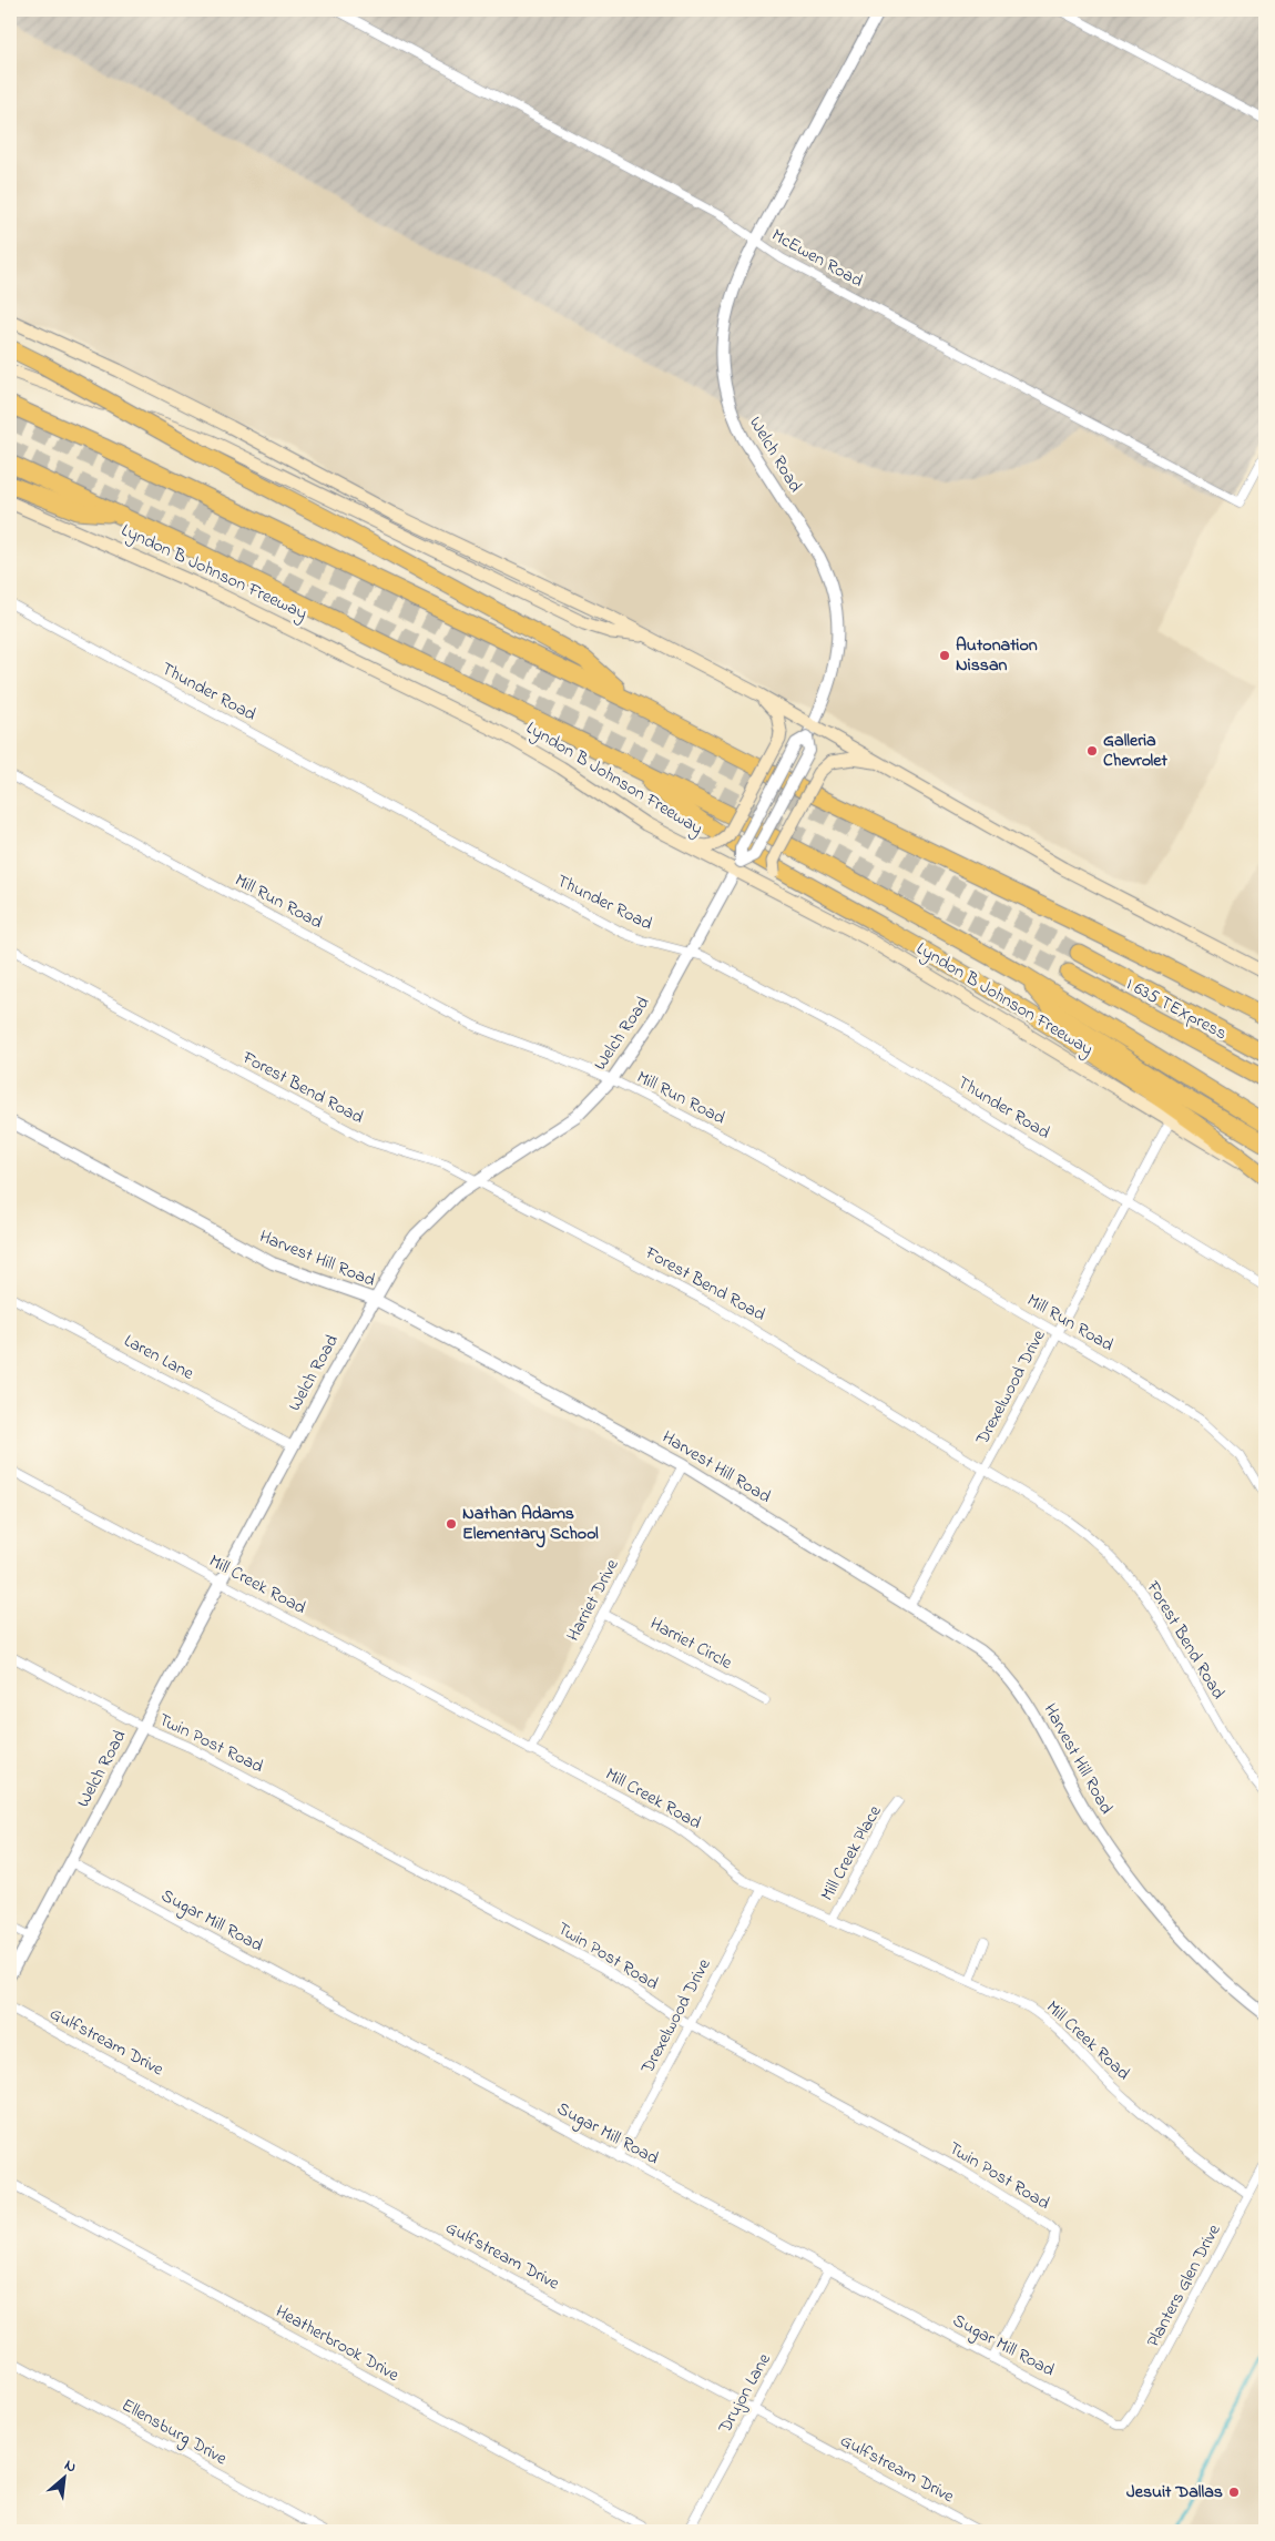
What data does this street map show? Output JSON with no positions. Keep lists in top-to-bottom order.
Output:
{
  "streets": {
    "highway": ["Lyndon B Johnson Freeway", "I 635 TEXpress"],
    "street": [
      "McEwen Road",
      "Welch Road",
      "Thunder Road",
      "Mill Run Road",
      "Forest Bend Road",
      "Harvest Hill Road",
      "Laren Lane",
      "Drexelwood Drive",
      "Mill Creek Road",
      "Harriet Drive",
      "Harriet Circle",
      "Twin Post Road",
      "Mill Creek Place",
      "Sugar Mill Road",
      "Gulfstream Drive",
      "Planters Glen Drive",
      "Heatherbrook Drive",
      "Drujon Lane",
      "Ellensburg Drive"
    ]
  },
  "crossings": [
    ["McEwen Road", "Welch Road"],
    ["Welch Road", "Lyndon B Johnson Freeway"],
    ["Welch Road", "Thunder Road"],
    ["Welch Road", "Mill Run Road"],
    ["Welch Road", "Forest Bend Road"],
    ["Welch Road", "Harvest Hill Road"],
    ["Welch Road", "Laren Lane"],
    ["Welch Road", "Mill Creek Road"],
    ["Welch Road", "Twin Post Road"],
    ["Welch Road", "Sugar Mill Road"],
    ["Lyndon B Johnson Freeway", "Drexelwood Drive"],
    ["Thunder Road", "Drexelwood Drive"],
    ["Mill Run Road", "Drexelwood Drive"],
    ["Forest Bend Road", "Drexelwood Drive"],
    ["Harvest Hill Road", "Drexelwood Drive"],
    ["Harvest Hill Road", "Harriet Drive"],
    ["Drexelwood Drive", "Mill Creek Road"],
    ["Drexelwood Drive", "Twin Post Road"],
    ["Drexelwood Drive", "Sugar Mill Road"],
    ["Mill Creek Road", "Harriet Drive"],
    ["Mill Creek Road", "Mill Creek Place"],
    ["Mill Creek Road", "Planters Glen Drive"],
    ["Harriet Drive", "Harriet Circle"],
    ["Twin Post Road", "Sugar Mill Road"],
    ["Sugar Mill Road", "Planters Glen Drive"],
    ["Sugar Mill Road", "Drujon Lane"],
    ["Gulfstream Drive", "Drujon Lane"]
  ],
  "places": [
    "Autonation Nissan",
    "Galleria Chevrolet",
    "Nathan Adams Elementary School",
    "Jesuit Dallas"
  ],
  "north": "top right"
}
